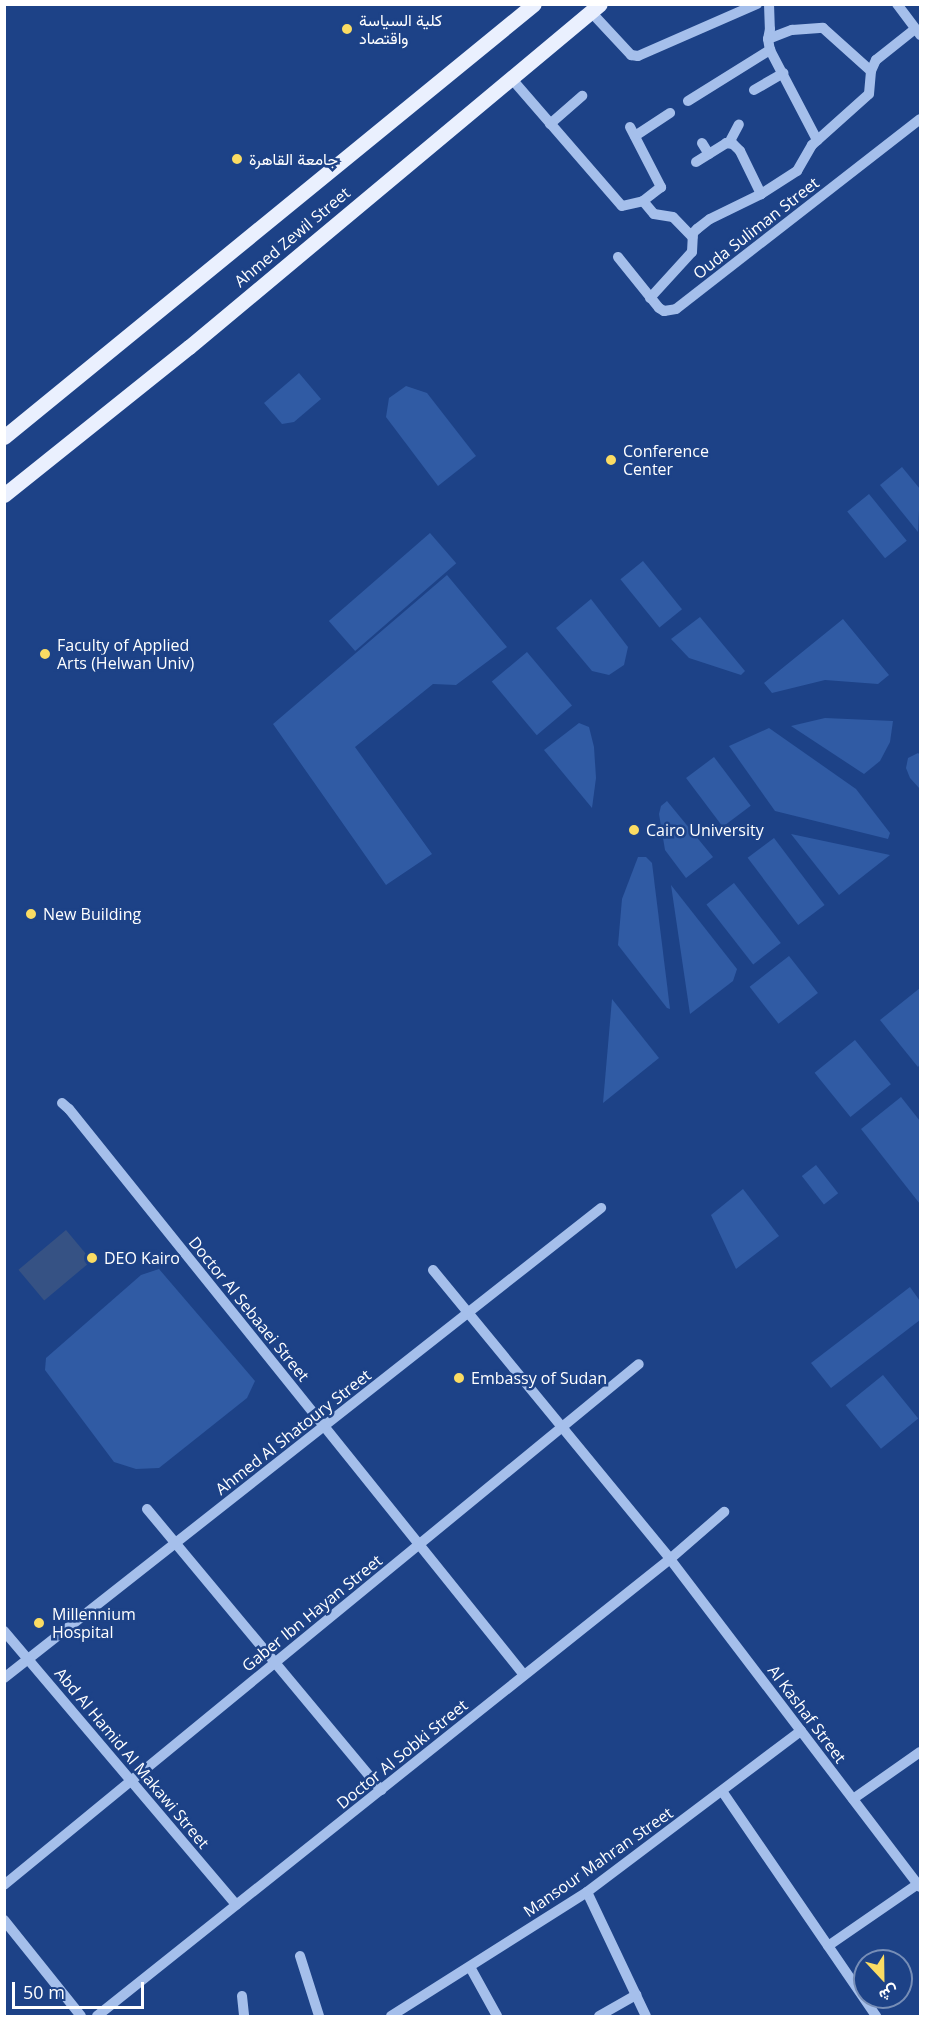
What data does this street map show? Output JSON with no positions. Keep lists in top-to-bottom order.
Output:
{
  "streets": {
    "main road": ["Ahmed Zewil Street"],
    "street": [
      "Ouda Suliman Street",
      "Doctor Al Sebaaei Street",
      "Ahmed Al Shatoury Street",
      "Gaber Ibn Hayan Street",
      "Al Kashaf Street",
      "Doctor Al Sobki Street",
      "Abd Al Hamid Al Makawi Street",
      "Mansour Mahran Street"
    ]
  },
  "crossings": [
    ["Doctor Al Sebaaei Street", "Ahmed Al Shatoury Street"],
    ["Doctor Al Sebaaei Street", "Gaber Ibn Hayan Street"],
    ["Doctor Al Sebaaei Street", "Doctor Al Sobki Street"],
    ["Ahmed Al Shatoury Street", "Al Kashaf Street"],
    ["Ahmed Al Shatoury Street", "Abd Al Hamid Al Makawi Street"],
    ["Gaber Ibn Hayan Street", "Al Kashaf Street"],
    ["Gaber Ibn Hayan Street", "Abd Al Hamid Al Makawi Street"],
    ["Al Kashaf Street", "Doctor Al Sobki Street"],
    ["Al Kashaf Street", "Mansour Mahran Street"],
    ["Doctor Al Sobki Street", "Abd Al Hamid Al Makawi Street"]
  ],
  "places": [
    "كلية السياسة واقتصاد",
    "جامعة القاهرة",
    "Conference Center",
    "Faculty of Applied Arts (Helwan Univ)",
    "Cairo University",
    "New Building",
    "DEO Kairo",
    "Embassy of Sudan",
    "Millennium Hospital"
  ],
  "scale_bar": "50 m",
  "north": "bottom"
}
